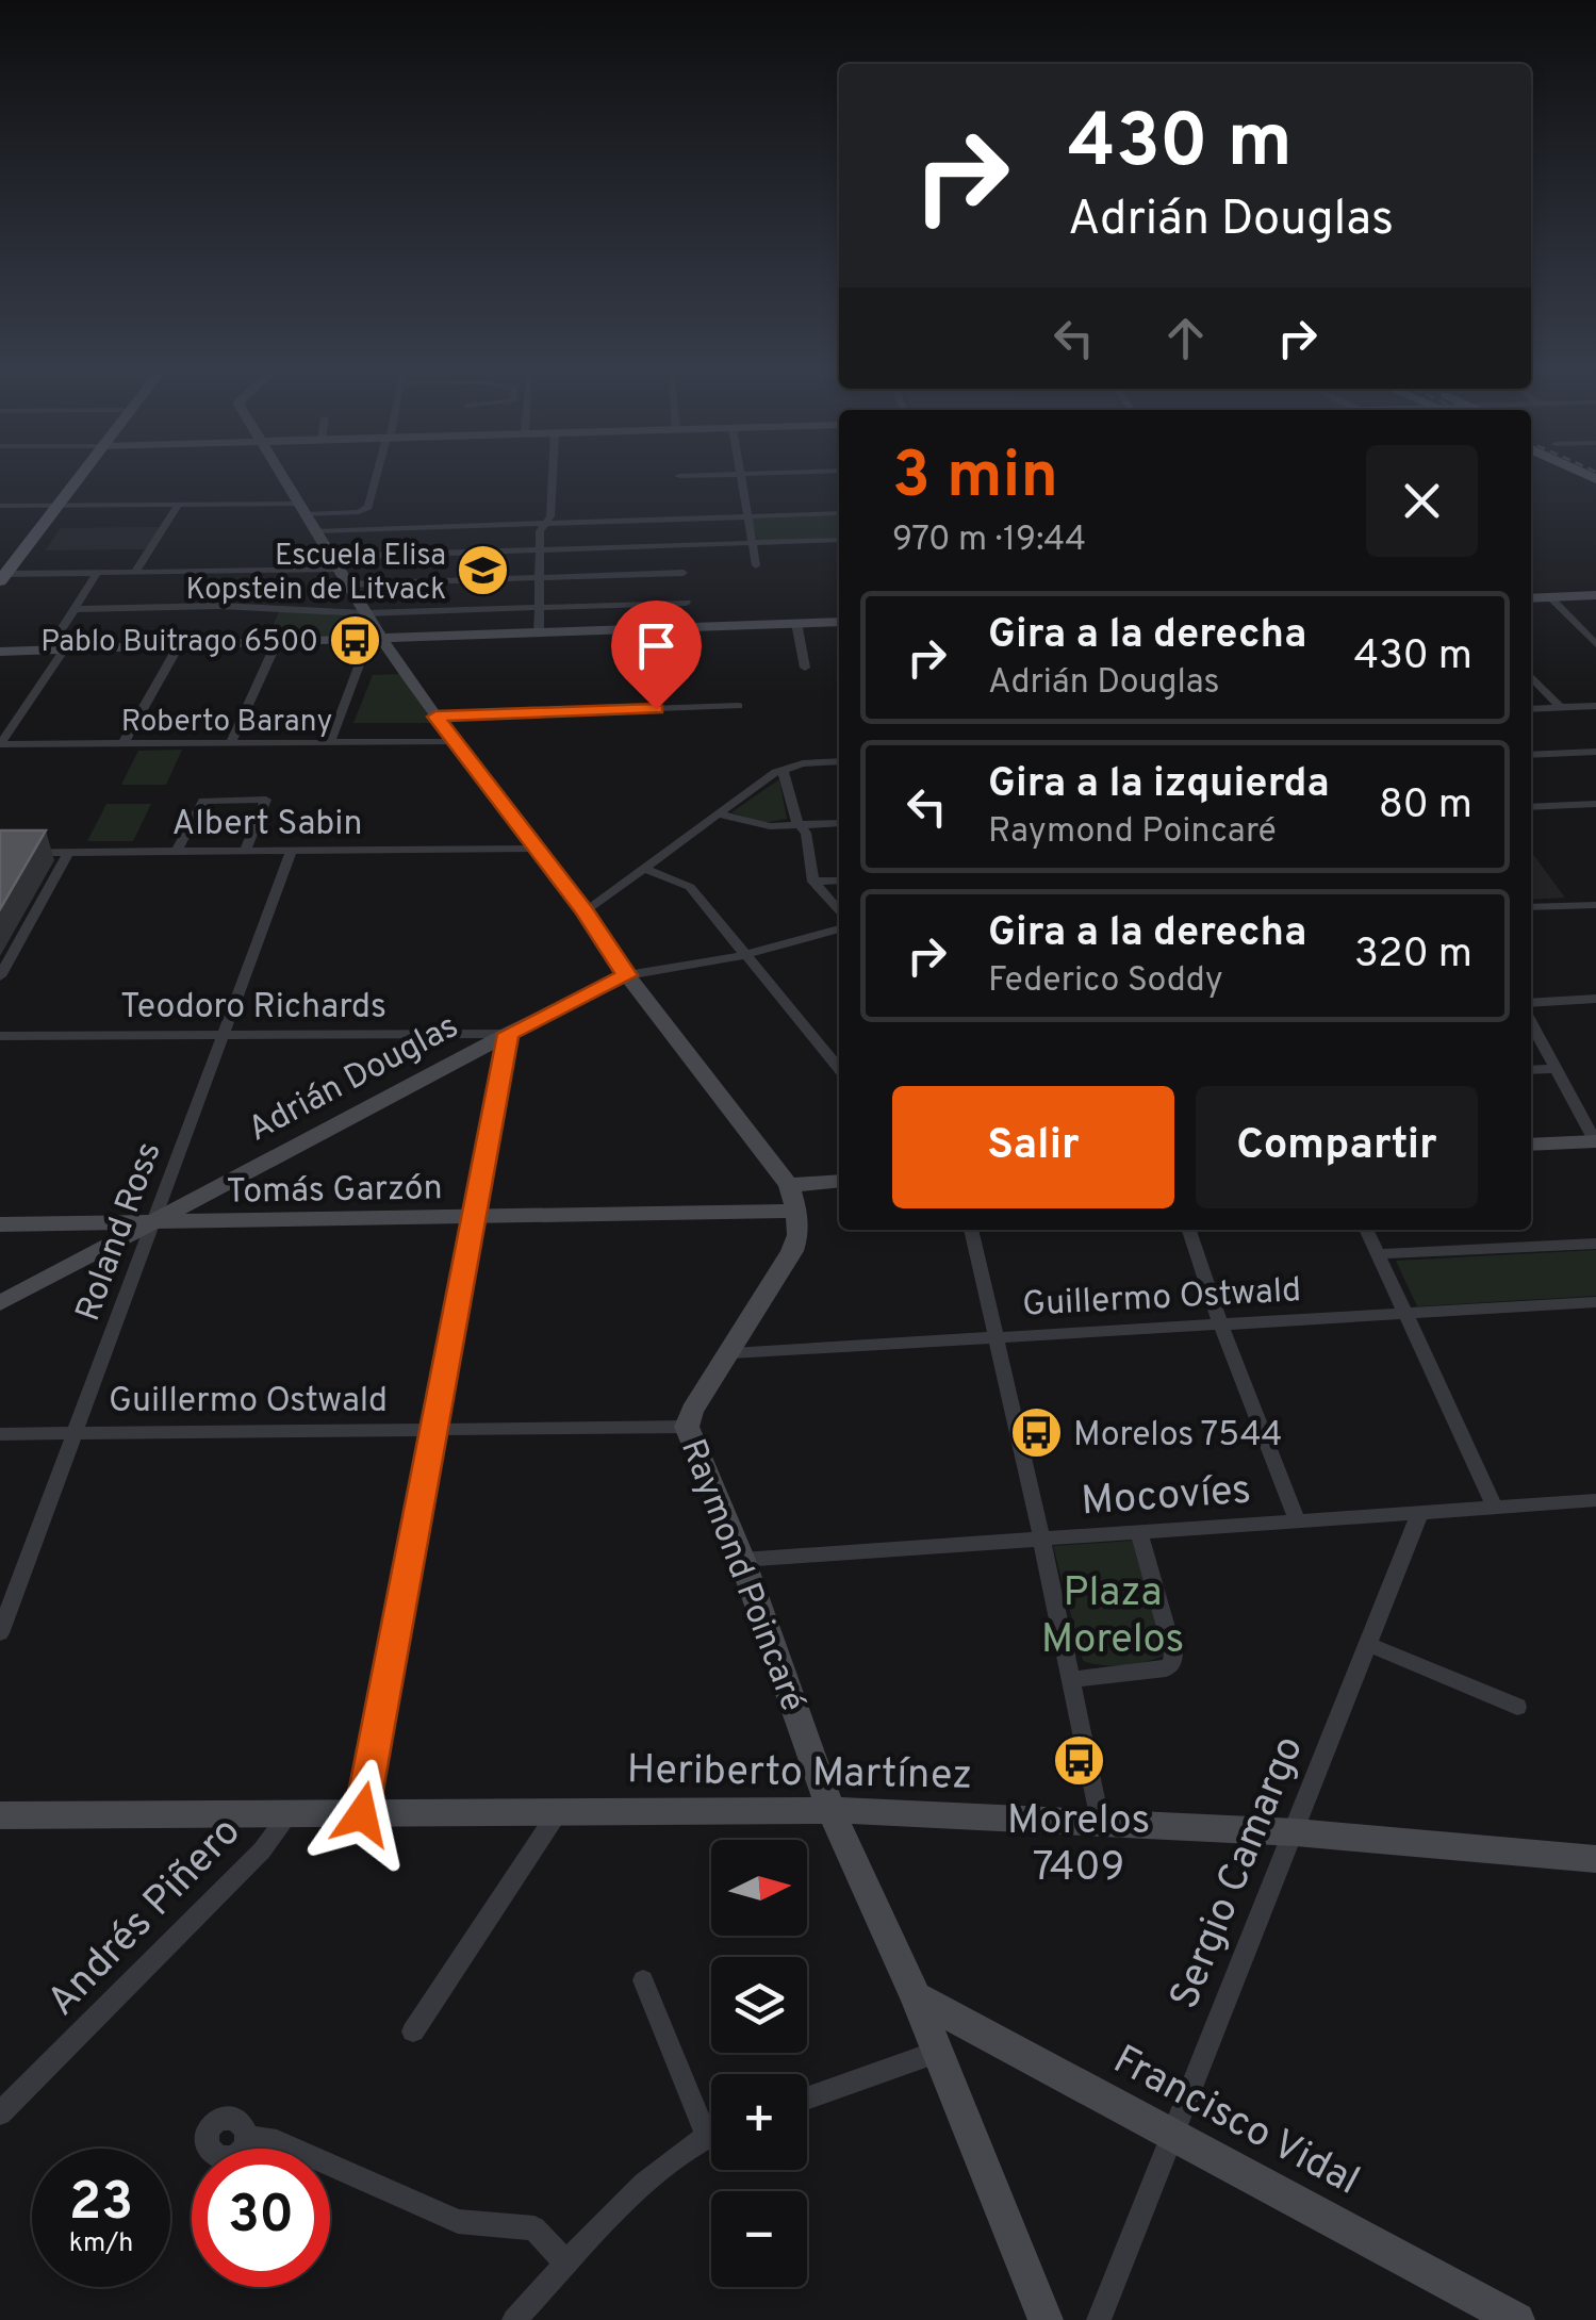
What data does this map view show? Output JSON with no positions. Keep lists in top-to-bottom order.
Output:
{
  "streets": {
    "street": [
      "Roberto Barany",
      "Albert Sabin",
      "Teodoro Richards",
      "Adrián Douglas",
      "Tomás Garzón",
      "Roland Ross",
      "Guillermo Ostwald",
      "Mocovíes",
      "Raymond Poincaré",
      "Heriberto Martínez",
      "Sergio Camargo",
      "Andrés Piñero",
      "Francisco Vidal"
    ]
  },
  "crossings": [
    ["Roberto Barany", "Raymond Poincaré"],
    ["Albert Sabin", "Roland Ross"],
    ["Albert Sabin", "Raymond Poincaré"],
    ["Teodoro Richards", "Adrián Douglas"],
    ["Teodoro Richards", "Roland Ross"],
    ["Adrián Douglas", "Tomás Garzón"],
    ["Adrián Douglas", "Roland Ross"],
    ["Adrián Douglas", "Raymond Poincaré"],
    ["Tomás Garzón", "Roland Ross"],
    ["Tomás Garzón", "Raymond Poincaré"],
    ["Roland Ross", "Guillermo Ostwald"],
    ["Guillermo Ostwald", "Raymond Poincaré"],
    ["Mocovíes", "Raymond Poincaré"],
    ["Mocovíes", "Sergio Camargo"],
    ["Raymond Poincaré", "Heriberto Martínez"],
    ["Raymond Poincaré", "Francisco Vidal"],
    ["Heriberto Martínez", "Sergio Camargo"],
    ["Heriberto Martínez", "Andrés Piñero"],
    ["Sergio Camargo", "Francisco Vidal"]
  ],
  "parks": ["Plaza Morelos"],
  "places": {
    "school or university": ["Escuela Elisa Kopstein de Litvack"],
    "bus stop": ["Pablo Buitrago 6500", "Morelos 7544", "Morelos 7409"]
  },
  "north": "right",
  "page": {
    "turn": ["430 m", "Adrián Douglas"],
    "heading": ["3 min", "970 m · 19:44"],
    "list": [
      {
        "name": "Gira a la derecha",
        "note": "Adrián Douglas",
        "value": "430 m"
      },
      {
        "name": "Gira a la izquierda",
        "note": "Raymond Poincaré",
        "value": "80 m"
      },
      {
        "name": "Gira a la derecha",
        "note": "Federico Soddy",
        "value": "320 m"
      }
    ],
    "buttons": ["Salir", "Compartir"],
    "map_buttons": ["+", "−"],
    "speed": "23 km/h",
    "limit": "30"
  }
}
